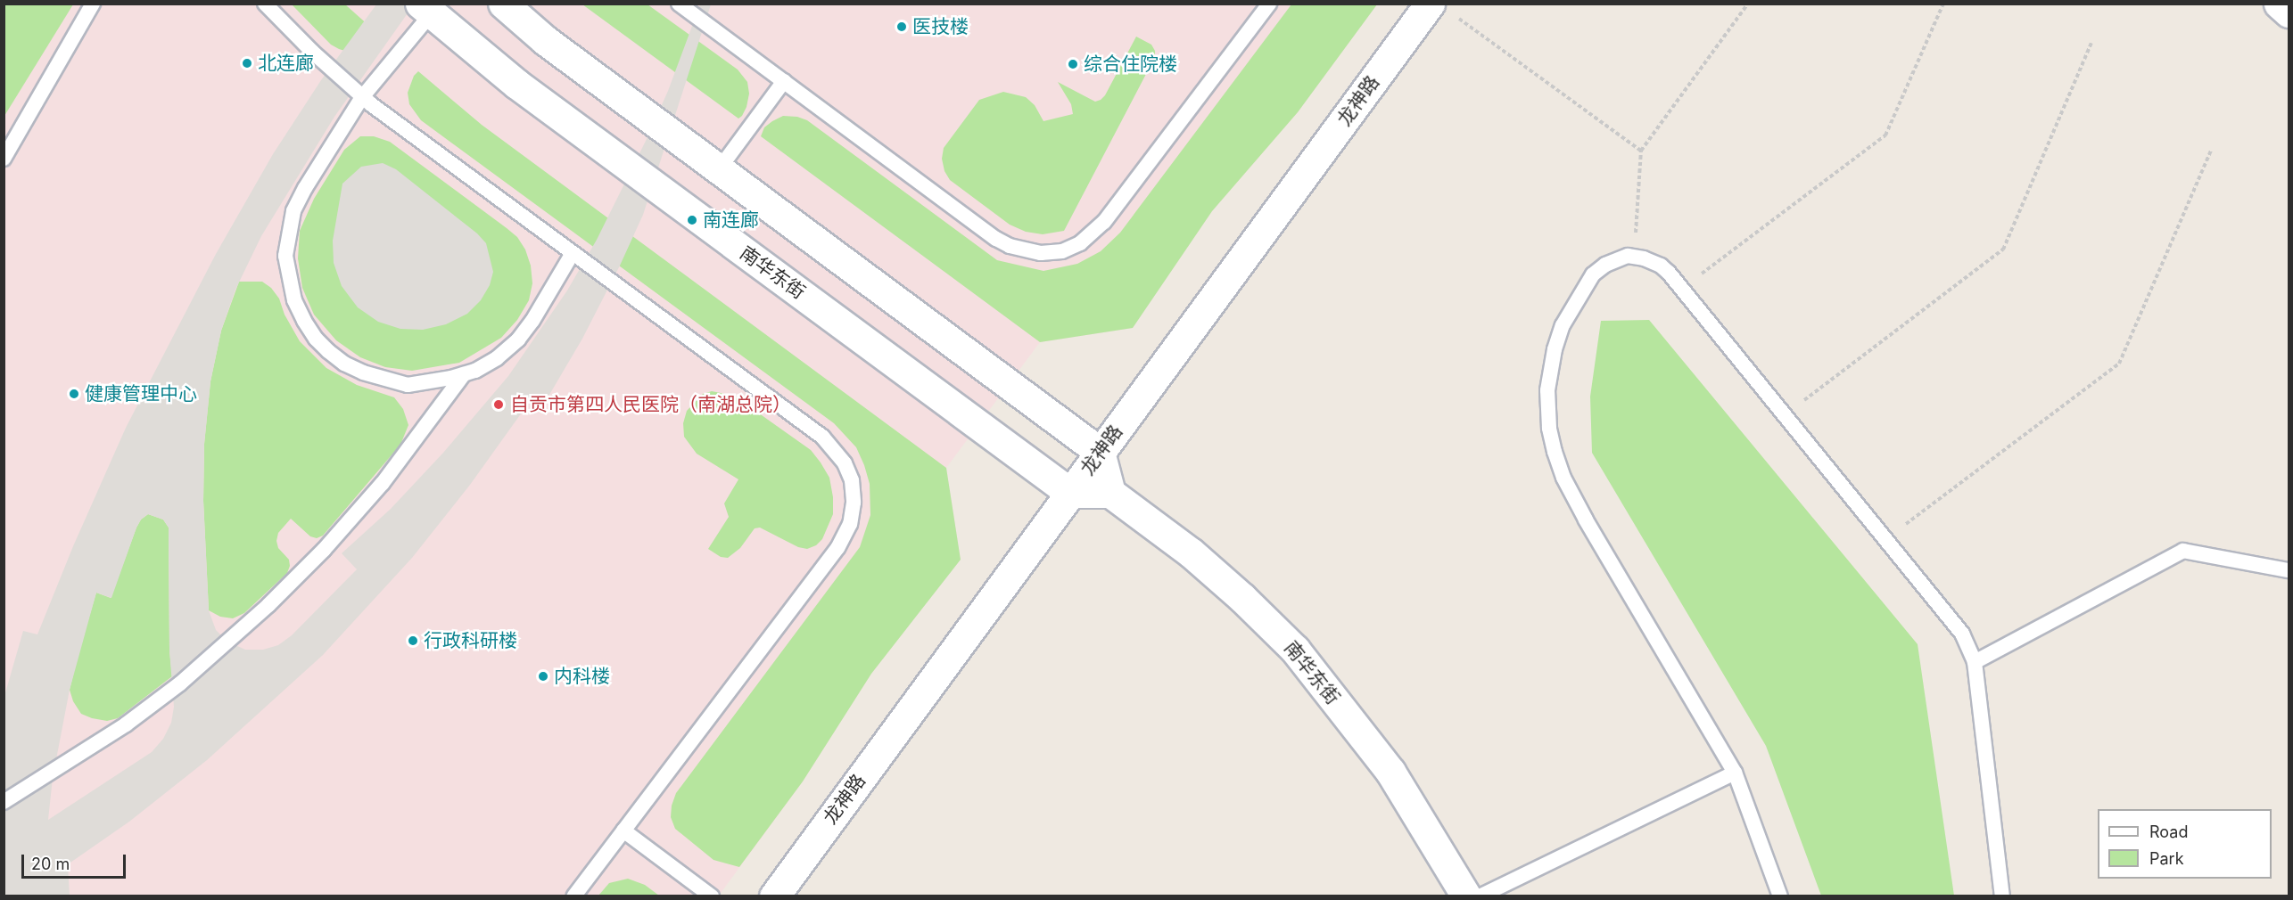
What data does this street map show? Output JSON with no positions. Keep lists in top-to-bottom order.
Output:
{
  "streets": {
    "street": ["龙神路", "南华东街"]
  },
  "crossings": [
    ["龙神路", "南华东街"]
  ],
  "places": [
    "医技楼",
    "北连廊",
    "综合住院楼",
    "南连廊",
    "健康管理中心",
    "自贡市第四人民医院（南湖总院）",
    "行政科研楼",
    "内科楼"
  ],
  "legend": ["Road", "Park"],
  "scale_bar": "20 m"
}
